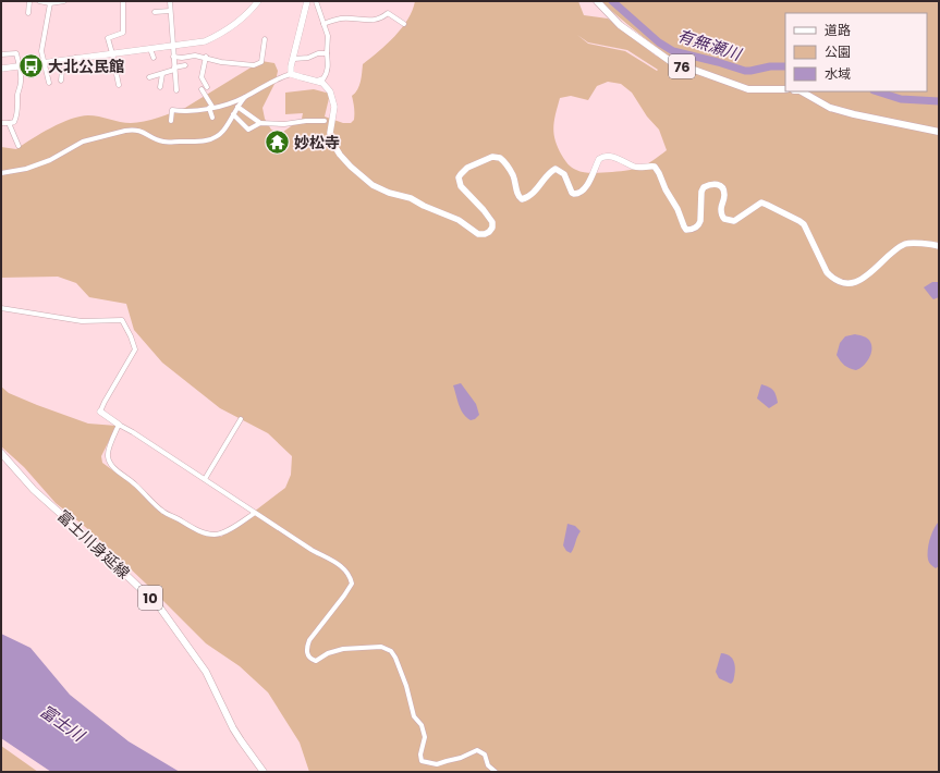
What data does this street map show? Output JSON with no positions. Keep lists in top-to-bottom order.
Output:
{
  "streets": {
    "main road": ["76", "富士川身延線", "10"]
  },
  "water": ["有無瀬川", "富士川"],
  "places": {
    "bus stop": ["大北公民館"],
    "temple": ["妙松寺"]
  },
  "legend": ["道路", "公園", "水域"]
}
